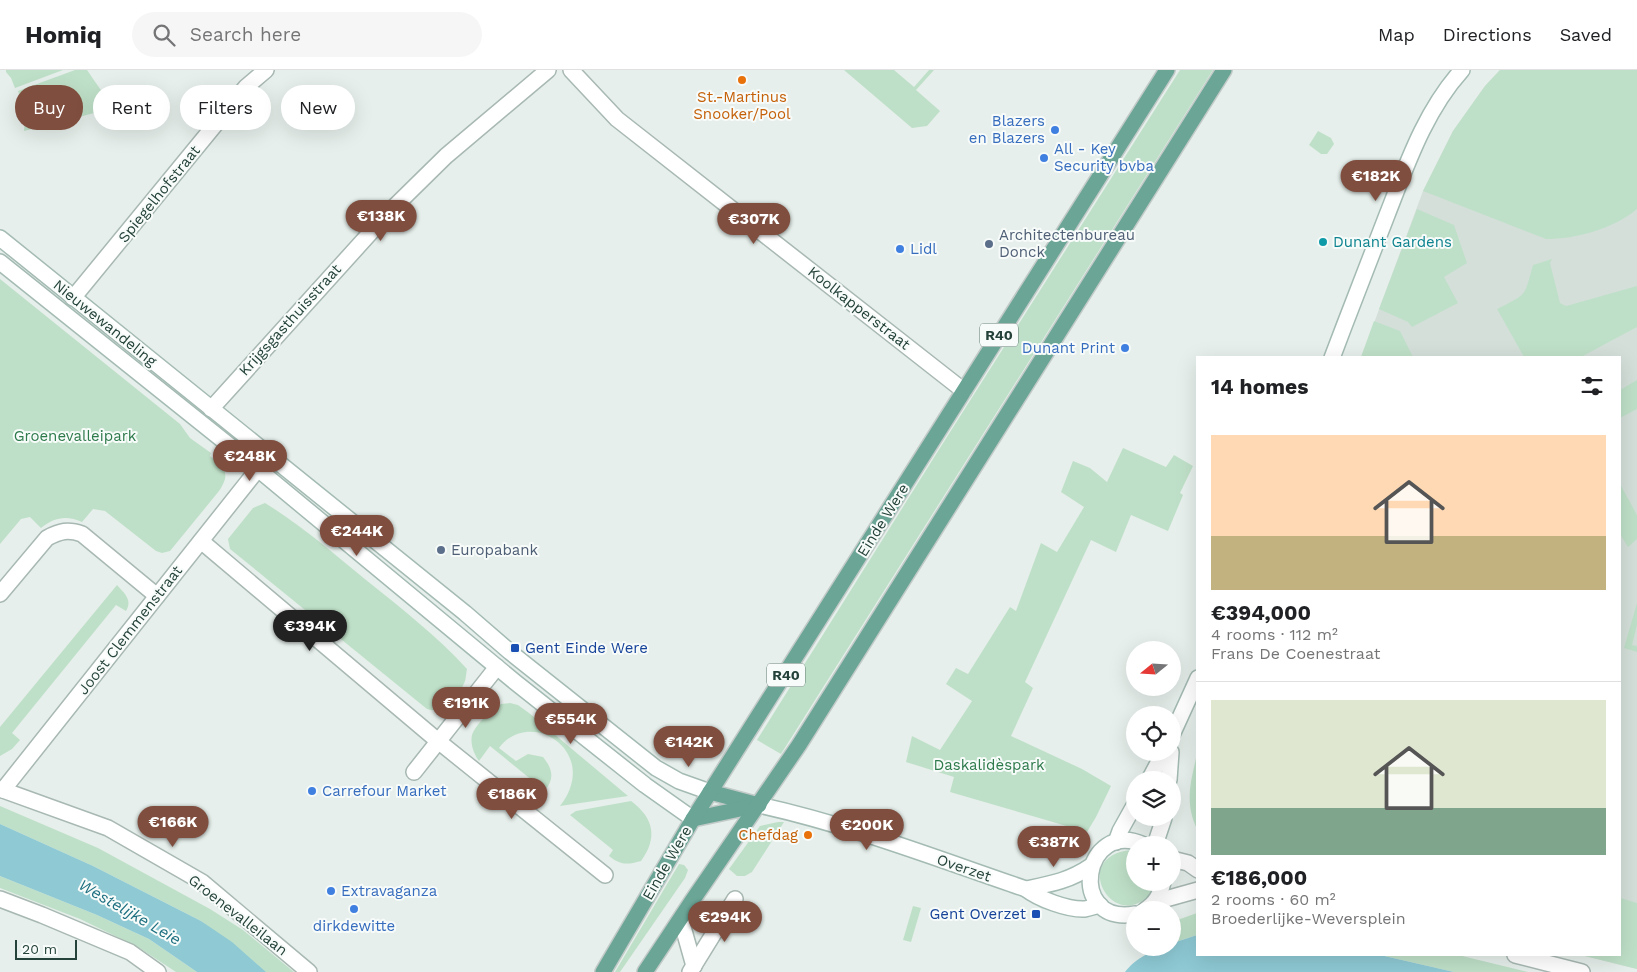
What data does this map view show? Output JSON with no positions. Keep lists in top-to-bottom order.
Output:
{
  "streets": {
    "main road": ["R40", "Einde Were"],
    "street": [
      "Spiegelhofstraat",
      "Koolkapperstraat",
      "Krijgsgasthuisstraat",
      "Nieuwewandeling",
      "Joost Clemmenstraat",
      "Overzet",
      "Groenevalleilaan"
    ]
  },
  "crossings": [
    ["Spiegelhofstraat", "Nieuwewandeling"],
    ["Koolkapperstraat", "Einde Were"],
    ["Krijgsgasthuisstraat", "Nieuwewandeling"],
    ["Nieuwewandeling", "Einde Were"],
    ["Nieuwewandeling", "Joost Clemmenstraat"],
    ["Joost Clemmenstraat", "Groenevalleilaan"]
  ],
  "water": ["Westelijke Leie"],
  "parks": ["Groenevalleipark", "Daskalidèspark"],
  "places": {
    "other": [
      "St.-Martinus Snooker/Pool",
      "Blazers en Blazers",
      "All - Key Security bvba",
      "Dunant Gardens",
      "Architectenbureau Donck",
      "Lidl",
      "Dunant Print",
      "Europabank",
      "Carrefour Market",
      "Chefdag",
      "Extravaganza",
      "dirkdewitte"
    ],
    "transit": ["Gent Einde Were", "Gent Overzet"]
  },
  "scale_bar": "20 m",
  "north": "left",
  "page": {
    "header": "Homiq",
    "search": "Search here",
    "nav": ["Map", "Directions", "Saved"],
    "chip": [
      "Buy",
      "Rent",
      "Filters",
      "New"
    ],
    "price": [
      "€182K",
      "€138K",
      "€307K",
      "€248K",
      "€244K",
      "€394K",
      "€191K",
      "€554K",
      "€142K",
      "€186K",
      "€166K",
      "€200K",
      "€387K",
      "€294K"
    ],
    "heading": "14 homes",
    "list": [
      {
        "name": "€394,000",
        "note": "4 rooms · 112 m² · Frans De Coenestraat"
      },
      {
        "name": "€186,000",
        "note": "2 rooms · 60 m² · Broederlijke-Weversplein"
      }
    ],
    "map_buttons": ["+", "−"],
    "scale": "20 m"
  }
}
